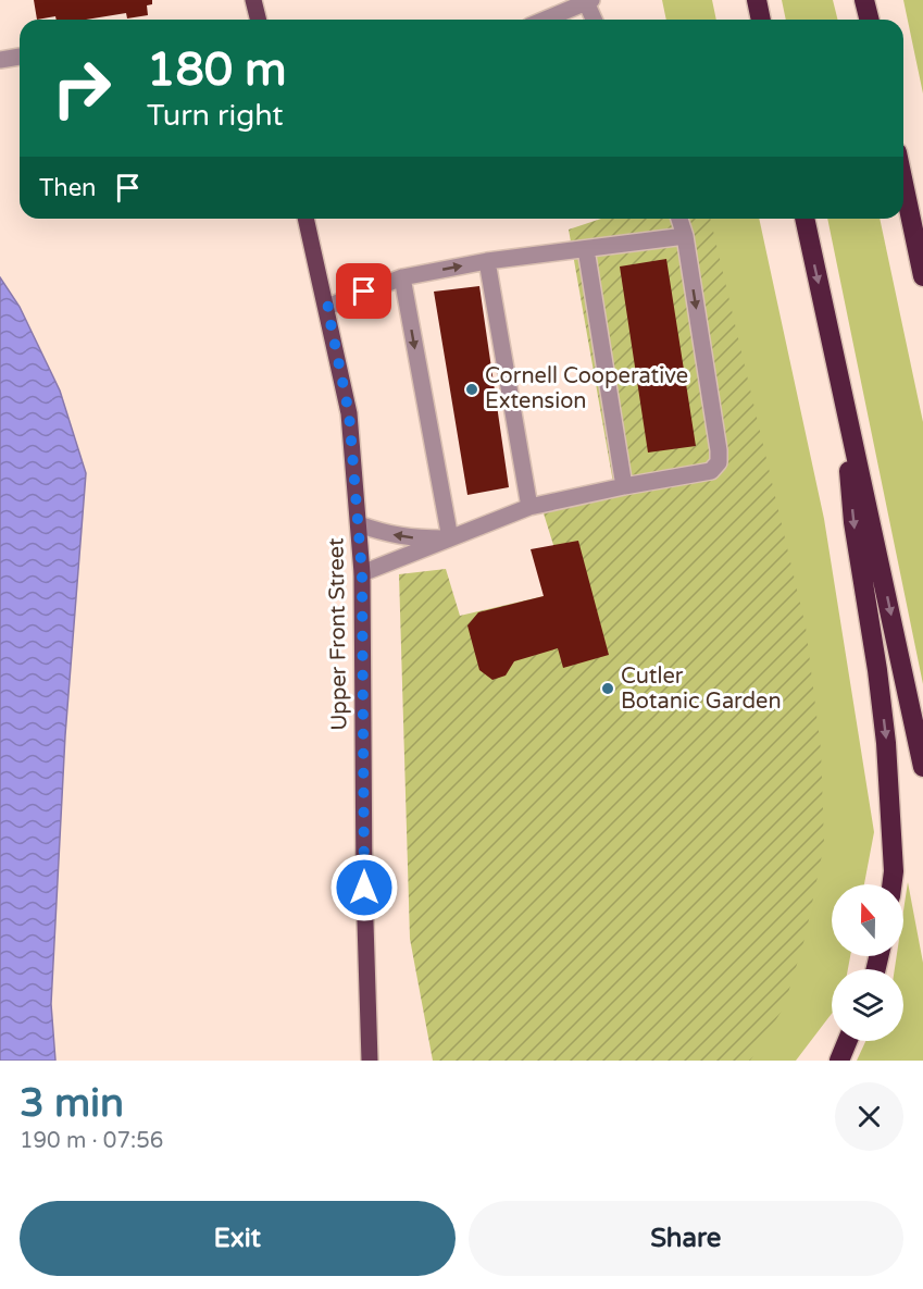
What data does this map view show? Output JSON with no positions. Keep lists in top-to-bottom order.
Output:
{
  "streets": {
    "main road": ["Upper Front Street"]
  },
  "places": ["Cornell Cooperative Extension", "Cutler Botanic Garden"],
  "north": "top",
  "page": {
    "turn": ["180 m", "Turn right"],
    "then": "Then",
    "heading": ["3 min", "190 m · 07:56"],
    "buttons": ["Exit", "Share"]
  }
}
